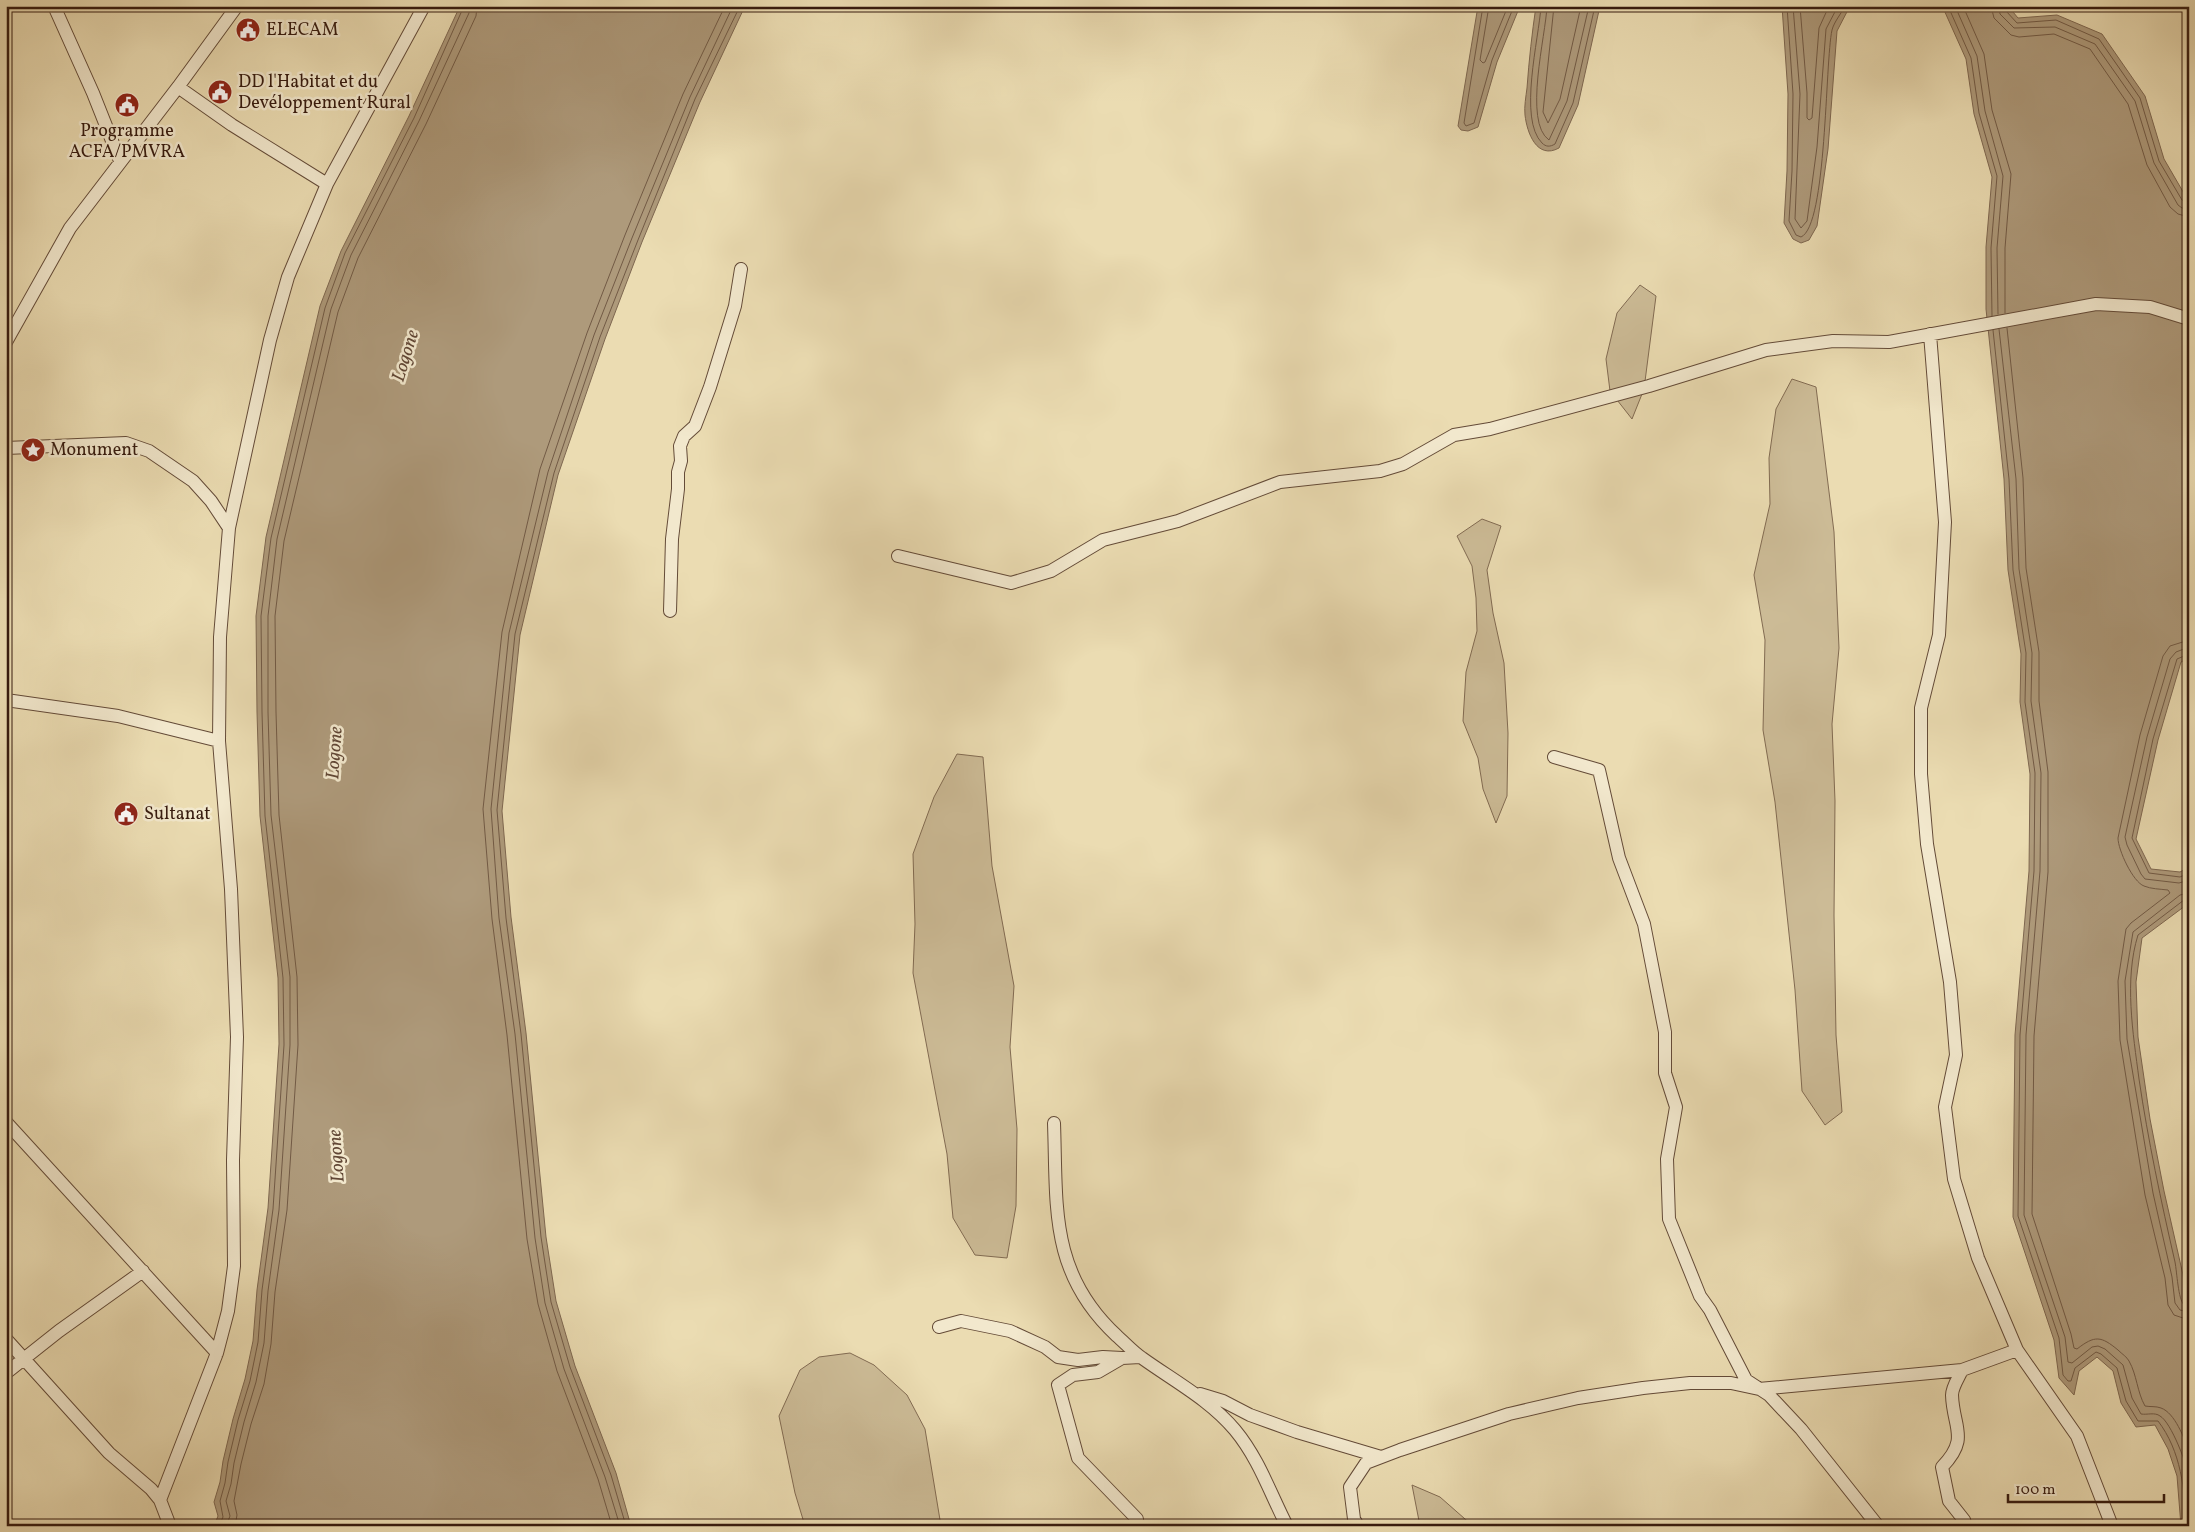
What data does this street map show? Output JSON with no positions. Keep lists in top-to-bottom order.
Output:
{
  "water": ["Logone"],
  "places": {
    "public building": [
      "ELECAM",
      "DD l'Habitat et du Devéloppement Rural",
      "Programme ACFA/PMVRA",
      "Sultanat"
    ],
    "place": ["Monument"]
  },
  "scale_bar": "100 m"
}
